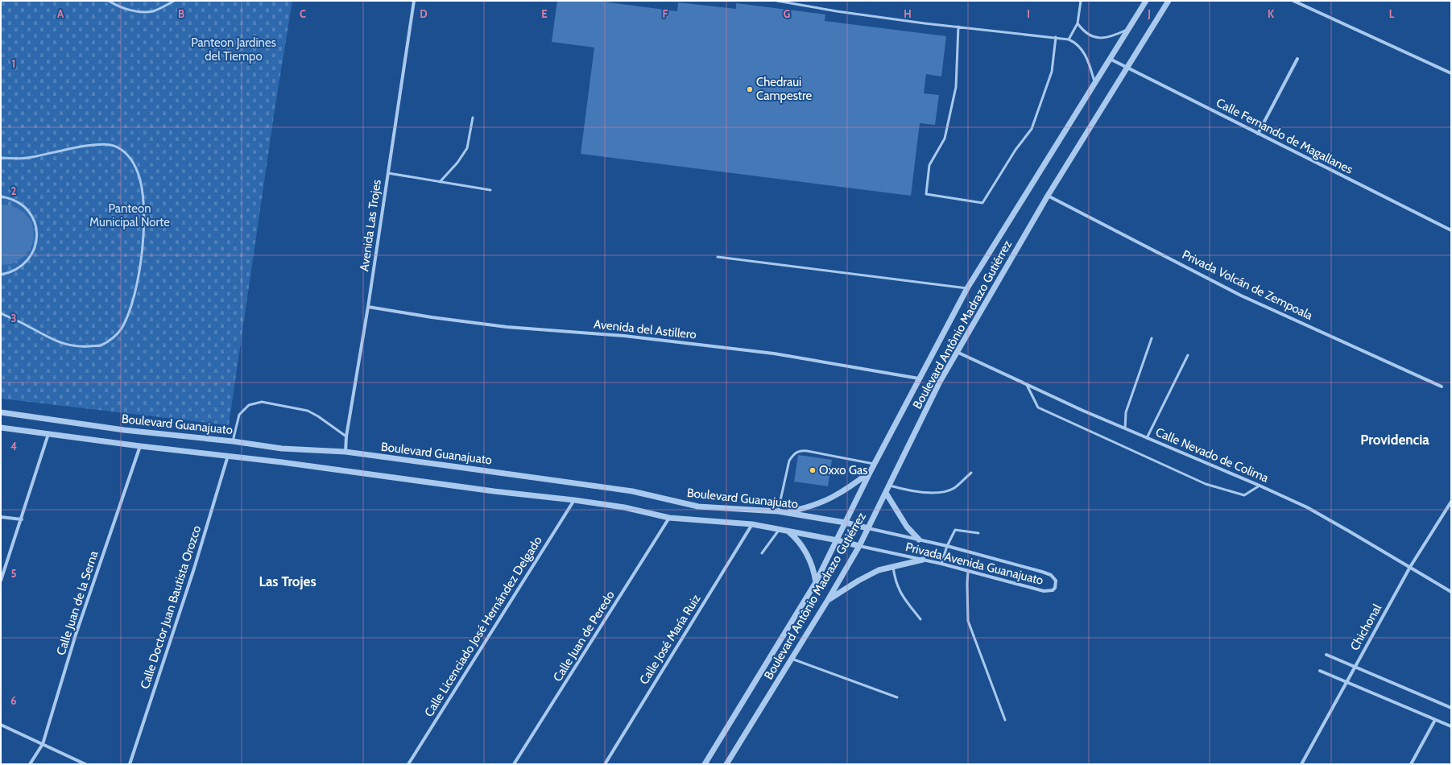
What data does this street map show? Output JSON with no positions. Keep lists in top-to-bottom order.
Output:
{
  "streets": {
    "street": [
      "Calle Fernando de Magallanes",
      "Avenida Las Trojes",
      "Privada Volcán de Zempoala",
      "Boulevard Antônio Madrazo Gutiérrez",
      "Avenida del Astillero",
      "Boulevard Guanajuato",
      "Calle Nevado de Colima",
      "Privada Avenida Guanajuato",
      "Calle Juan de la Serna",
      "Calle Doctor Juan Bautista Orozco",
      "Calle Licenciado José Hernández Delgado",
      "Chichonal",
      "Calle Juan de Peredo",
      "Calle José María Ruiz"
    ]
  },
  "crossings": [
    ["Calle Fernando de Magallanes", "Boulevard Antônio Madrazo Gutiérrez"],
    ["Avenida Las Trojes", "Avenida del Astillero"],
    ["Avenida Las Trojes", "Boulevard Guanajuato"],
    ["Privada Volcán de Zempoala", "Boulevard Antônio Madrazo Gutiérrez"],
    ["Boulevard Antônio Madrazo Gutiérrez", "Avenida del Astillero"],
    ["Boulevard Antônio Madrazo Gutiérrez", "Boulevard Guanajuato"],
    ["Boulevard Antônio Madrazo Gutiérrez", "Calle Nevado de Colima"],
    ["Boulevard Antônio Madrazo Gutiérrez", "Privada Avenida Guanajuato"],
    ["Boulevard Guanajuato", "Privada Avenida Guanajuato"],
    ["Boulevard Guanajuato", "Calle Juan de la Serna"],
    ["Boulevard Guanajuato", "Calle Doctor Juan Bautista Orozco"],
    ["Boulevard Guanajuato", "Calle Licenciado José Hernández Delgado"],
    ["Boulevard Guanajuato", "Calle Juan de Peredo"],
    ["Boulevard Guanajuato", "Calle José María Ruiz"],
    ["Calle Nevado de Colima", "Chichonal"]
  ],
  "districts": ["Providencia", "Las Trojes"],
  "parks": ["Panteon Jardines del Tiempo", "Panteon Municipal Norte"],
  "places": ["Chedraui Campestre", "Oxxo Gas"],
  "grid": {
    "columns": [
      "A",
      "B",
      "C",
      "D",
      "E",
      "F",
      "G",
      "H",
      "I",
      "J",
      "K",
      "L"
    ],
    "rows": [
      "1",
      "2",
      "3",
      "4",
      "5",
      "6"
    ]
  }
}
